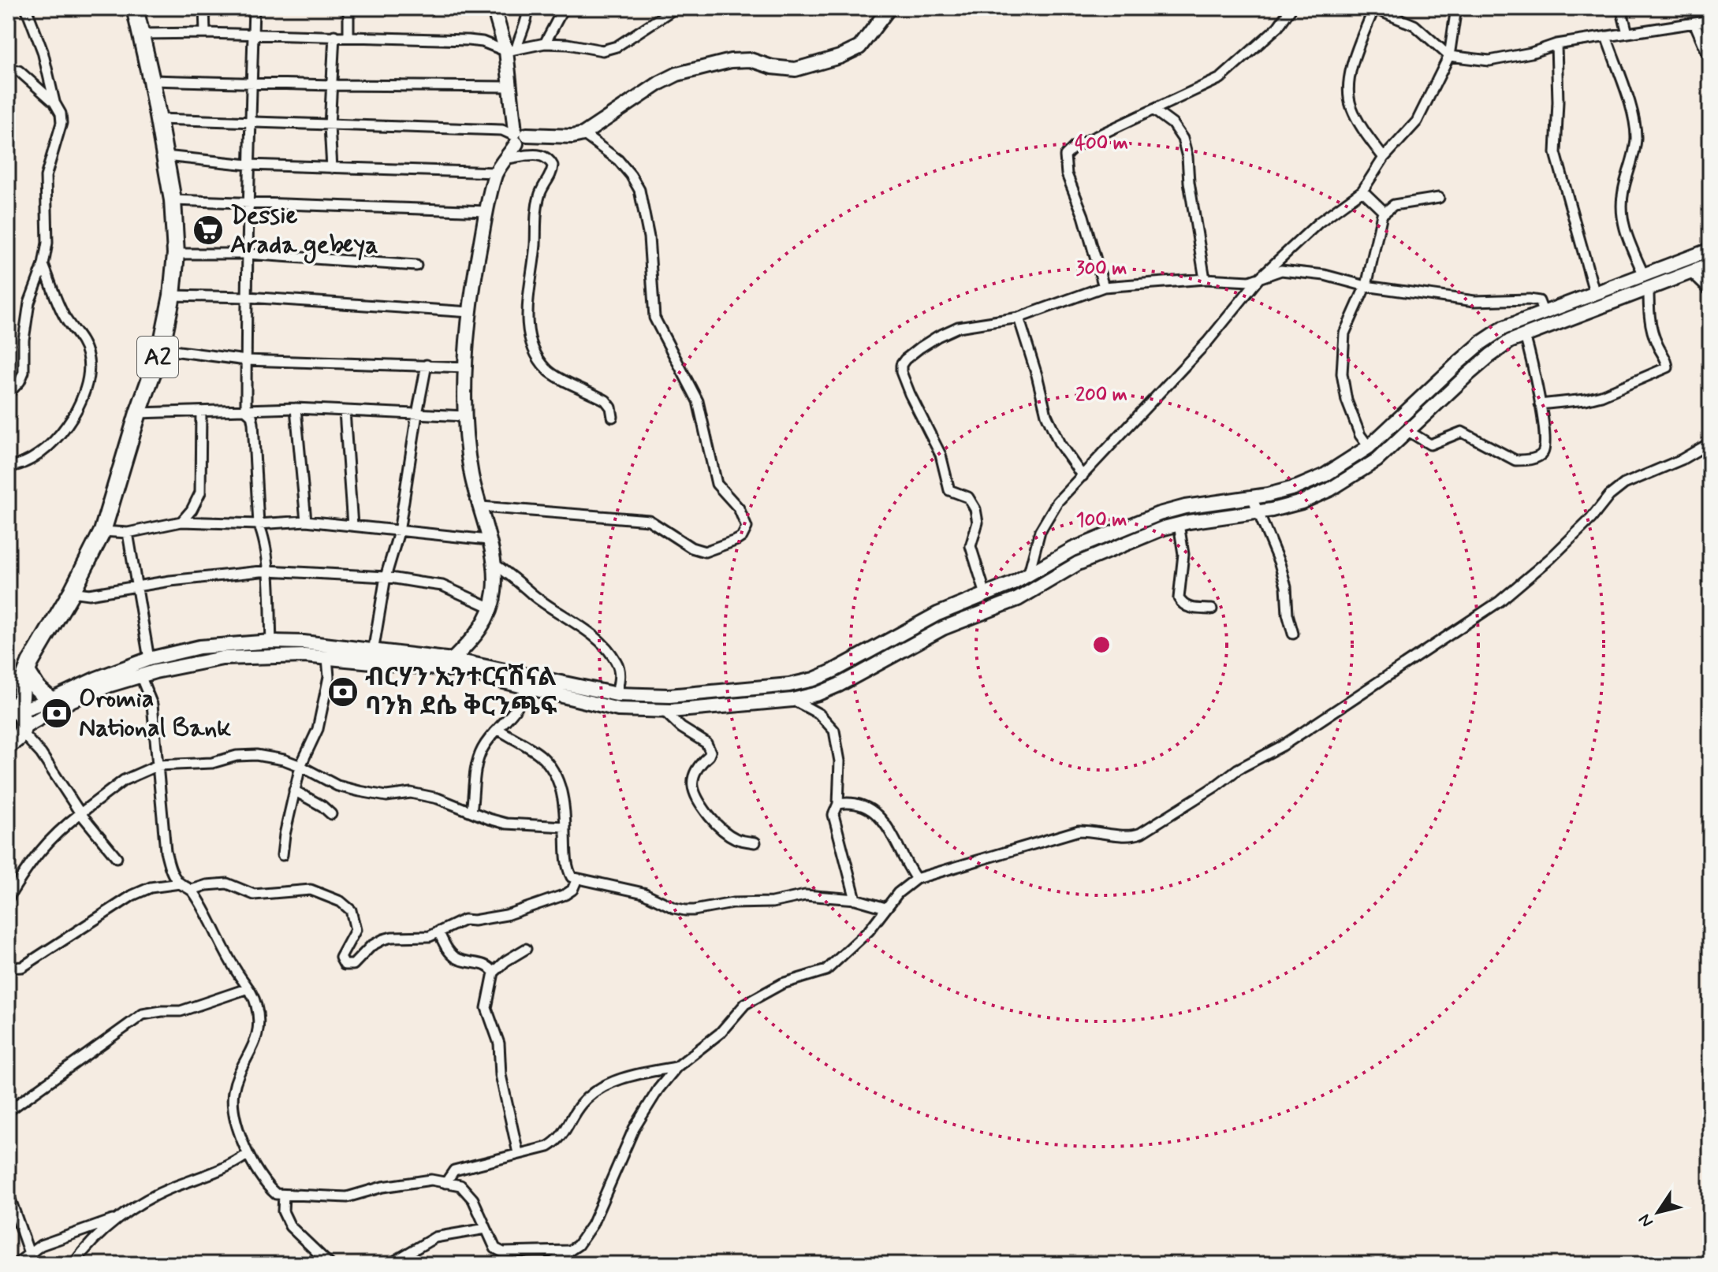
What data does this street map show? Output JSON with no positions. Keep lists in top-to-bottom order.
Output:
{
  "streets": {
    "highway": ["A2"]
  },
  "places": {
    "supermarket": ["Dessie Arada gebeya"],
    "bank": ["ብርሃን ኢንተርናሽናል ባንክ ደሴ ቅርንጫፍ", "Oromia National Bank"]
  },
  "north": "bottom left",
  "rings": [
    "400 m",
    "300 m",
    "200 m",
    "100 m"
  ]
}
